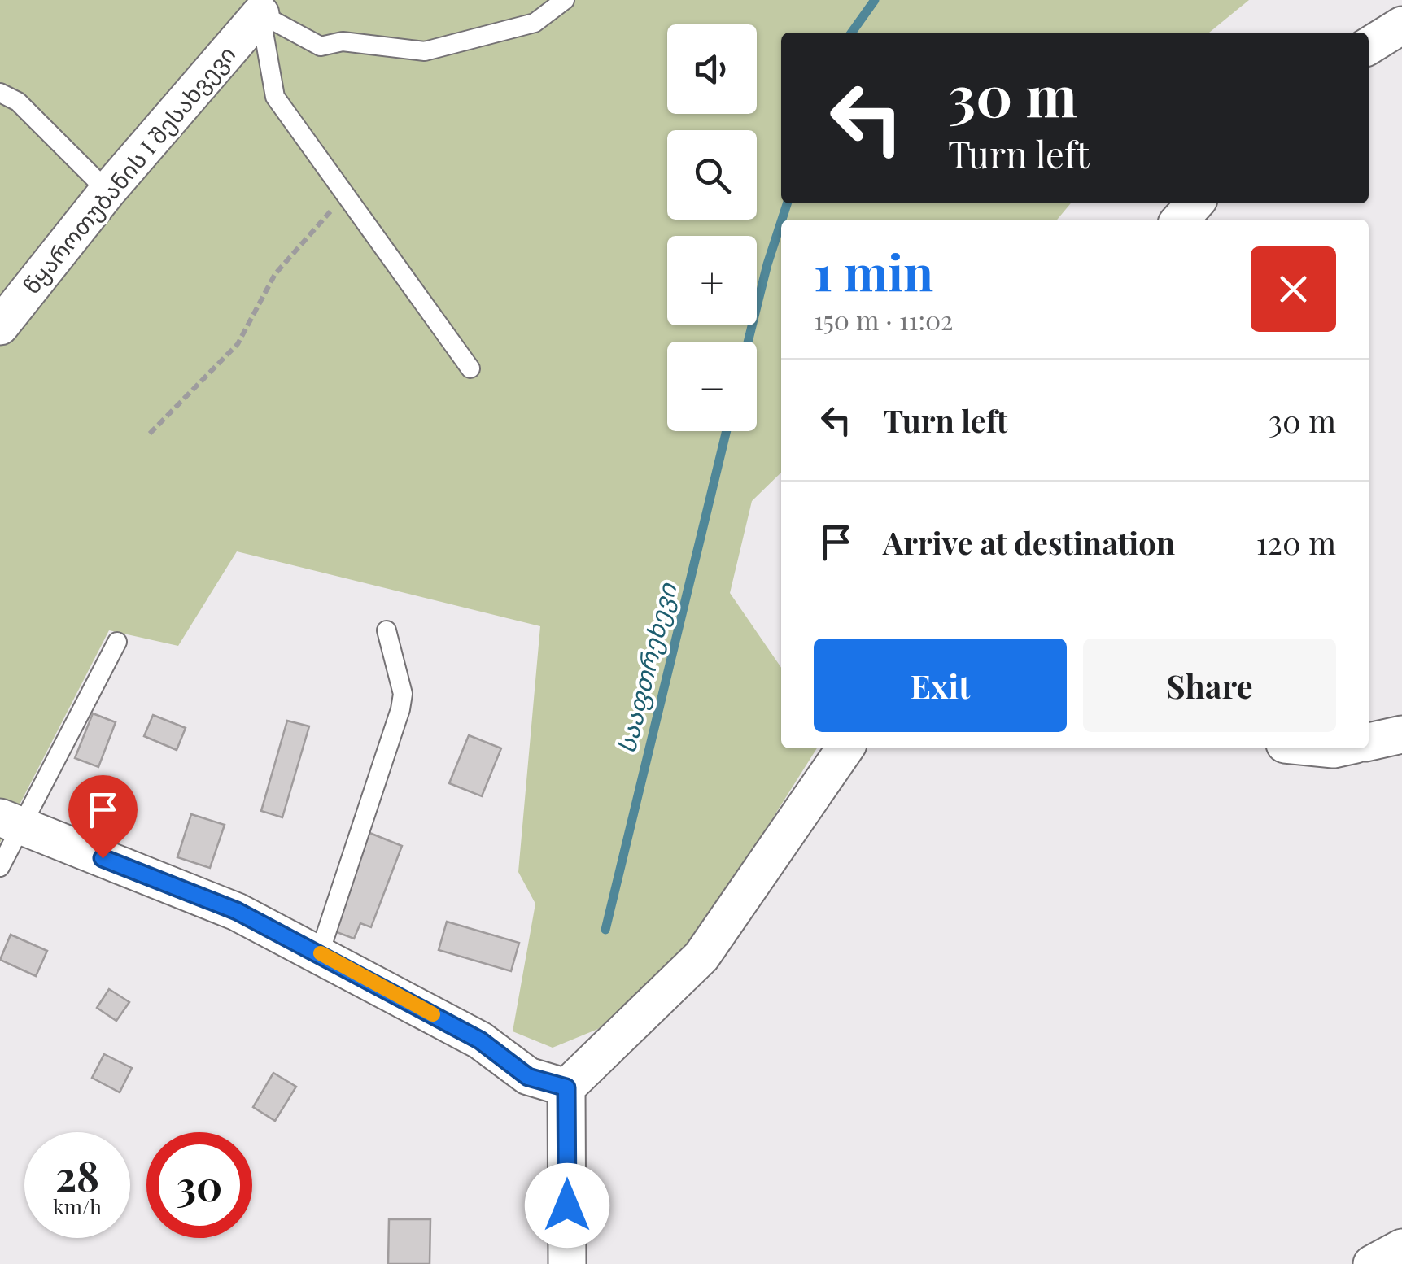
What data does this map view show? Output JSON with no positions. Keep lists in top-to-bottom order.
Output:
{
  "streets": {
    "street": ["წყაროთუბანის I შესახვევი"]
  },
  "water": ["სააფთრეხევი"],
  "page": {
    "map_buttons": ["+", "−"],
    "turn": ["30 m", "Turn left"],
    "heading": ["1 min", "150 m · 11:02"],
    "list": [
      {
        "name": "Turn left",
        "value": "30 m"
      },
      {
        "name": "Arrive at destination",
        "value": "120 m"
      }
    ],
    "buttons": ["Exit", "Share"],
    "speed": "28 km/h",
    "limit": "30"
  }
}
